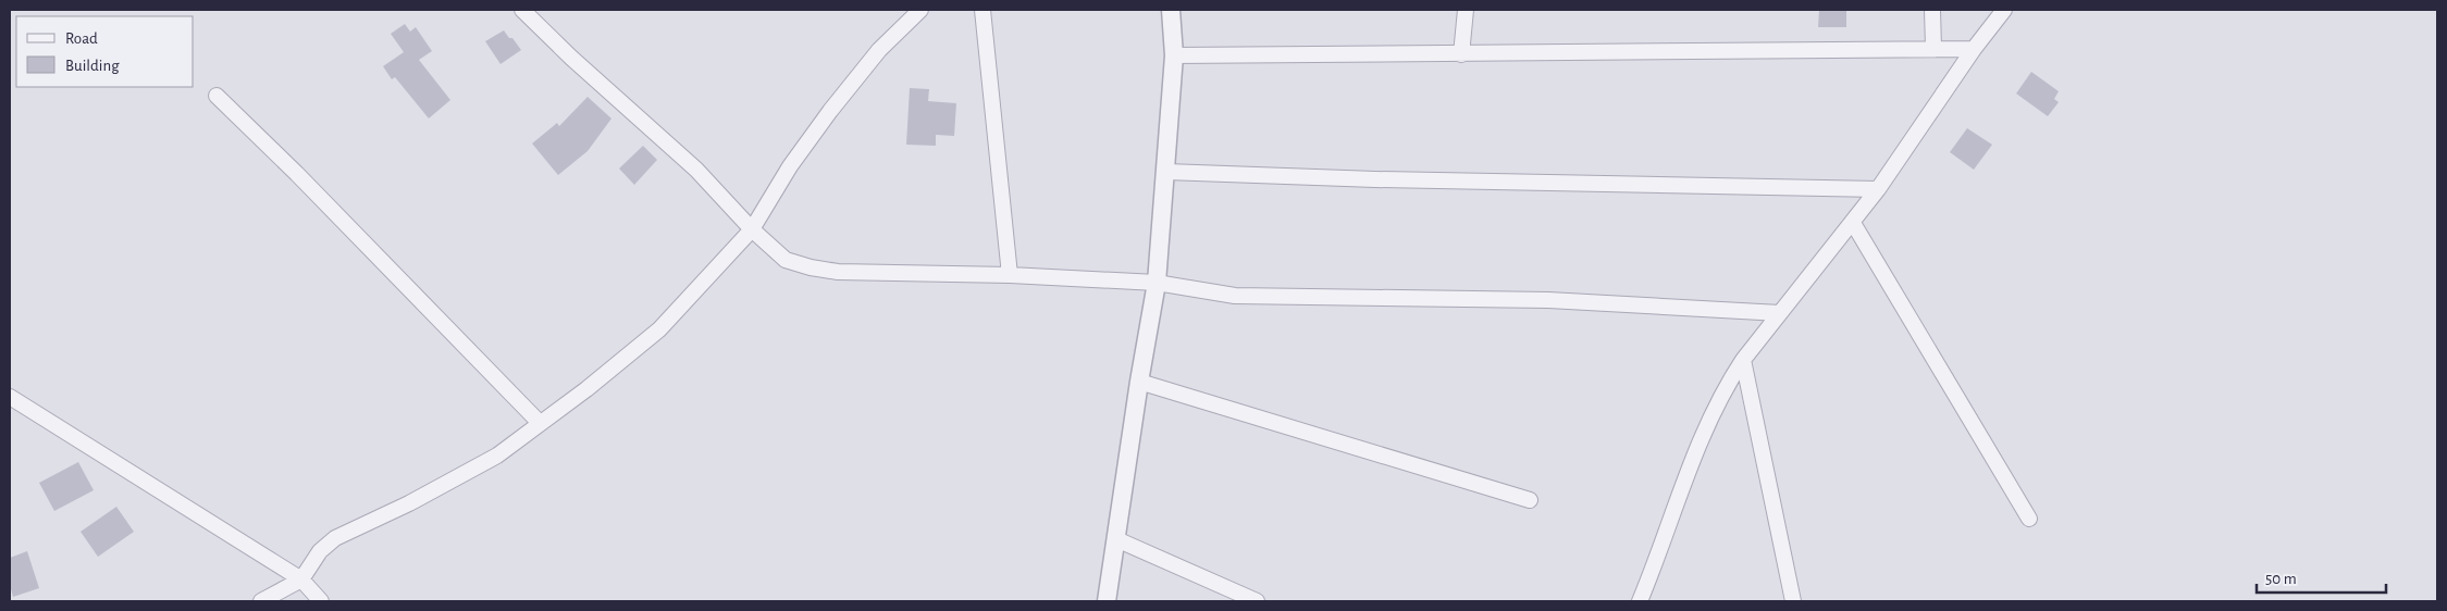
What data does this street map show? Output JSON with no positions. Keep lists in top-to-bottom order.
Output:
{
  "legend": ["Road", "Building"],
  "scale_bar": "50 m"
}
